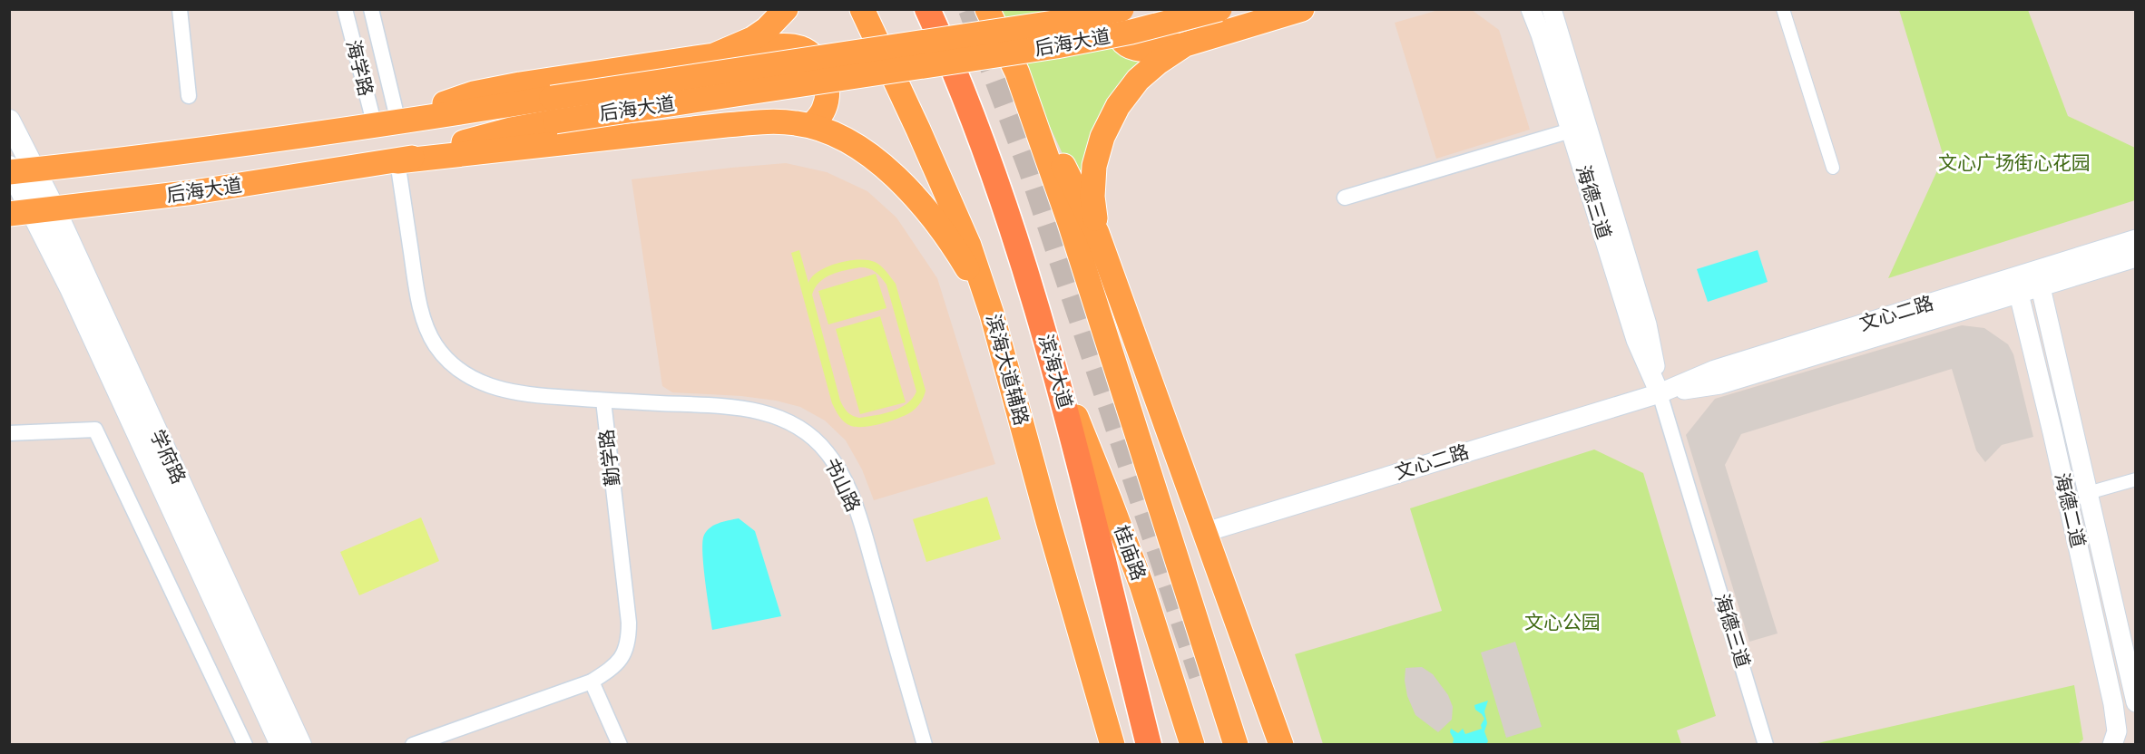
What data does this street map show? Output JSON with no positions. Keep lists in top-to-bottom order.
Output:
{
  "streets": {
    "highway": ["滨海大道"],
    "main road": [
      "后海大道",
      "滨海大道辅路",
      "学府路",
      "桂庙路"
    ],
    "street": [
      "海学路",
      "海德三道",
      "文心二路",
      "勤学路",
      "书山路",
      "海德二道"
    ]
  },
  "crossings": [
    ["后海大道", "海学路"],
    ["后海大道", "学府路"],
    ["海德三道", "文心二路"],
    ["文心二路", "海德二道"],
    ["滨海大道", "桂庙路"],
    ["勤学路", "书山路"]
  ],
  "parks": ["文心广场街心花园", "文心公园"]
}
